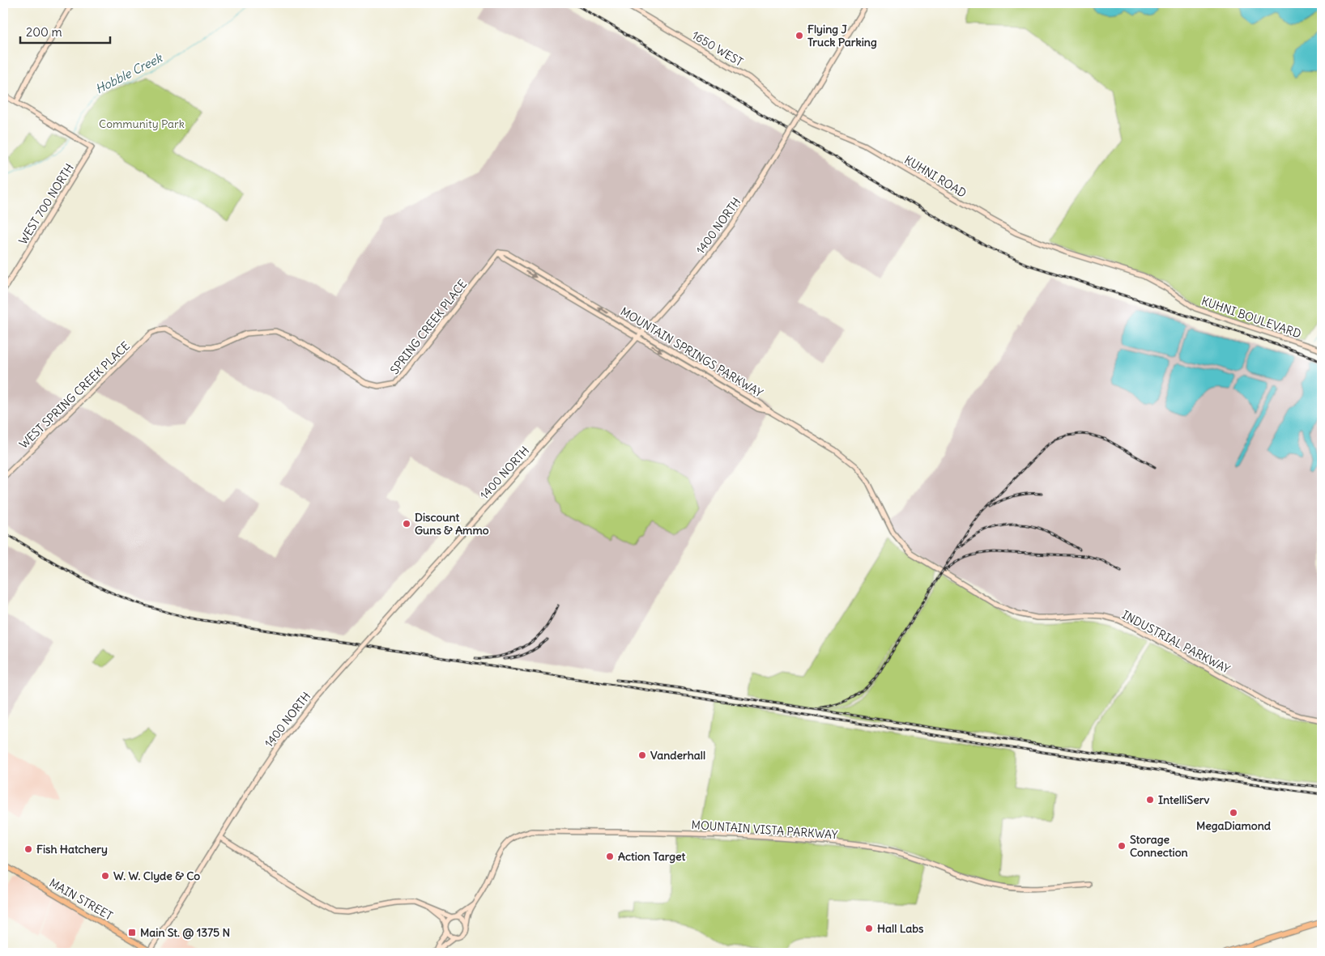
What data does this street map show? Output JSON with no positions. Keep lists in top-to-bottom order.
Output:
{
  "streets": {
    "main road": ["MAIN STREET"],
    "street": [
      "1650 WEST",
      "KUHNI ROAD",
      "WEST 700 NORTH",
      "1400 NORTH",
      "KUHNI BOULEVARD",
      "SPRING CREEK PLACE",
      "MOUNTAIN SPRINGS PARKWAY",
      "WEST SPRING CREEK PLACE",
      "INDUSTRIAL PARKWAY",
      "MOUNTAIN VISTA PARKWAY"
    ]
  },
  "crossings": [
    ["1650 WEST", "KUHNI ROAD"],
    ["KUHNI ROAD", "KUHNI BOULEVARD"],
    ["1400 NORTH", "MOUNTAIN SPRINGS PARKWAY"],
    ["1400 NORTH", "MAIN STREET"],
    ["SPRING CREEK PLACE", "MOUNTAIN SPRINGS PARKWAY"],
    ["SPRING CREEK PLACE", "WEST SPRING CREEK PLACE"],
    ["MOUNTAIN SPRINGS PARKWAY", "INDUSTRIAL PARKWAY"]
  ],
  "water": ["Hobble Creek"],
  "parks": ["Community Park"],
  "places": {
    "other": [
      "Flying J Truck Parking",
      "Discount Guns & Ammo",
      "Vanderhall",
      "IntelliServ",
      "MegaDiamond",
      "Storage Connection",
      "Fish Hatchery",
      "Action Target",
      "W. W. Clyde & Co",
      "Hall Labs"
    ],
    "transit": ["Main St. @ 1375 N"]
  },
  "scale_bar": "200 m"
}
